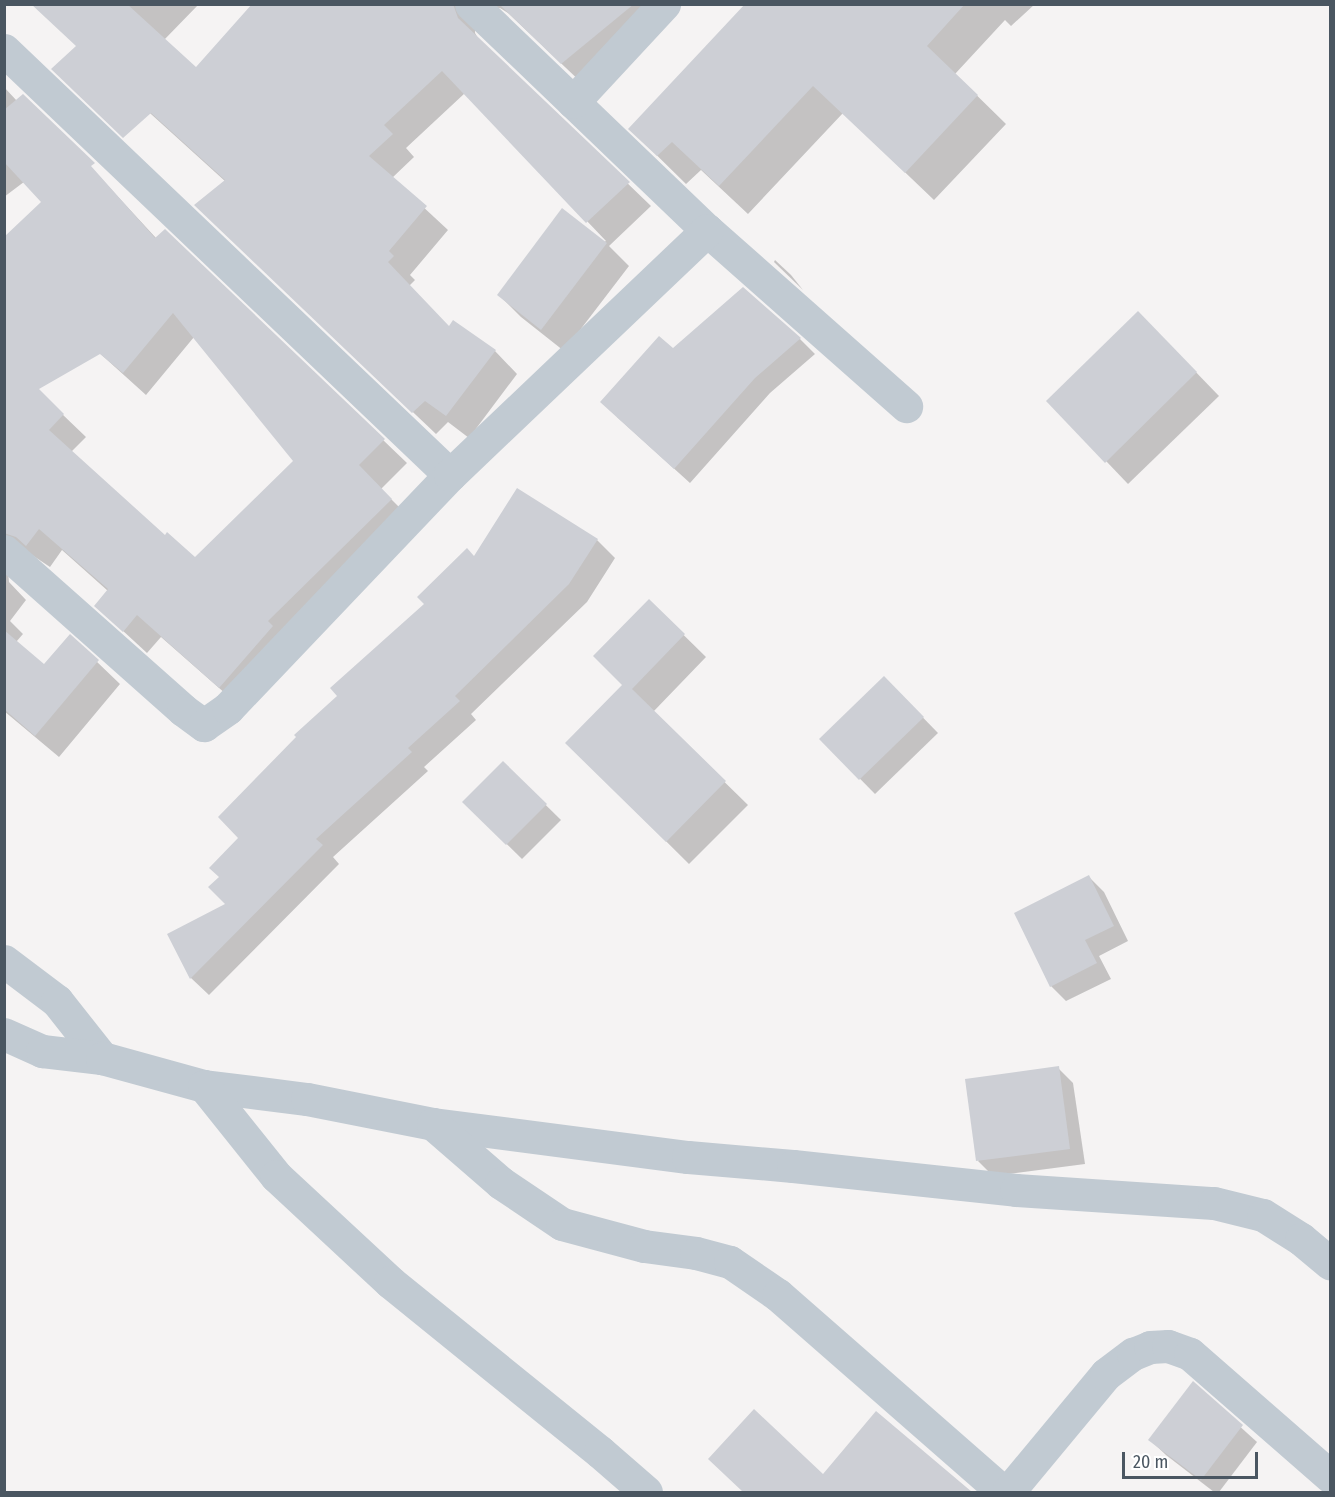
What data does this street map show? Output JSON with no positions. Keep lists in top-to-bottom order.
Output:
{
  "scale_bar": "20 m"
}
